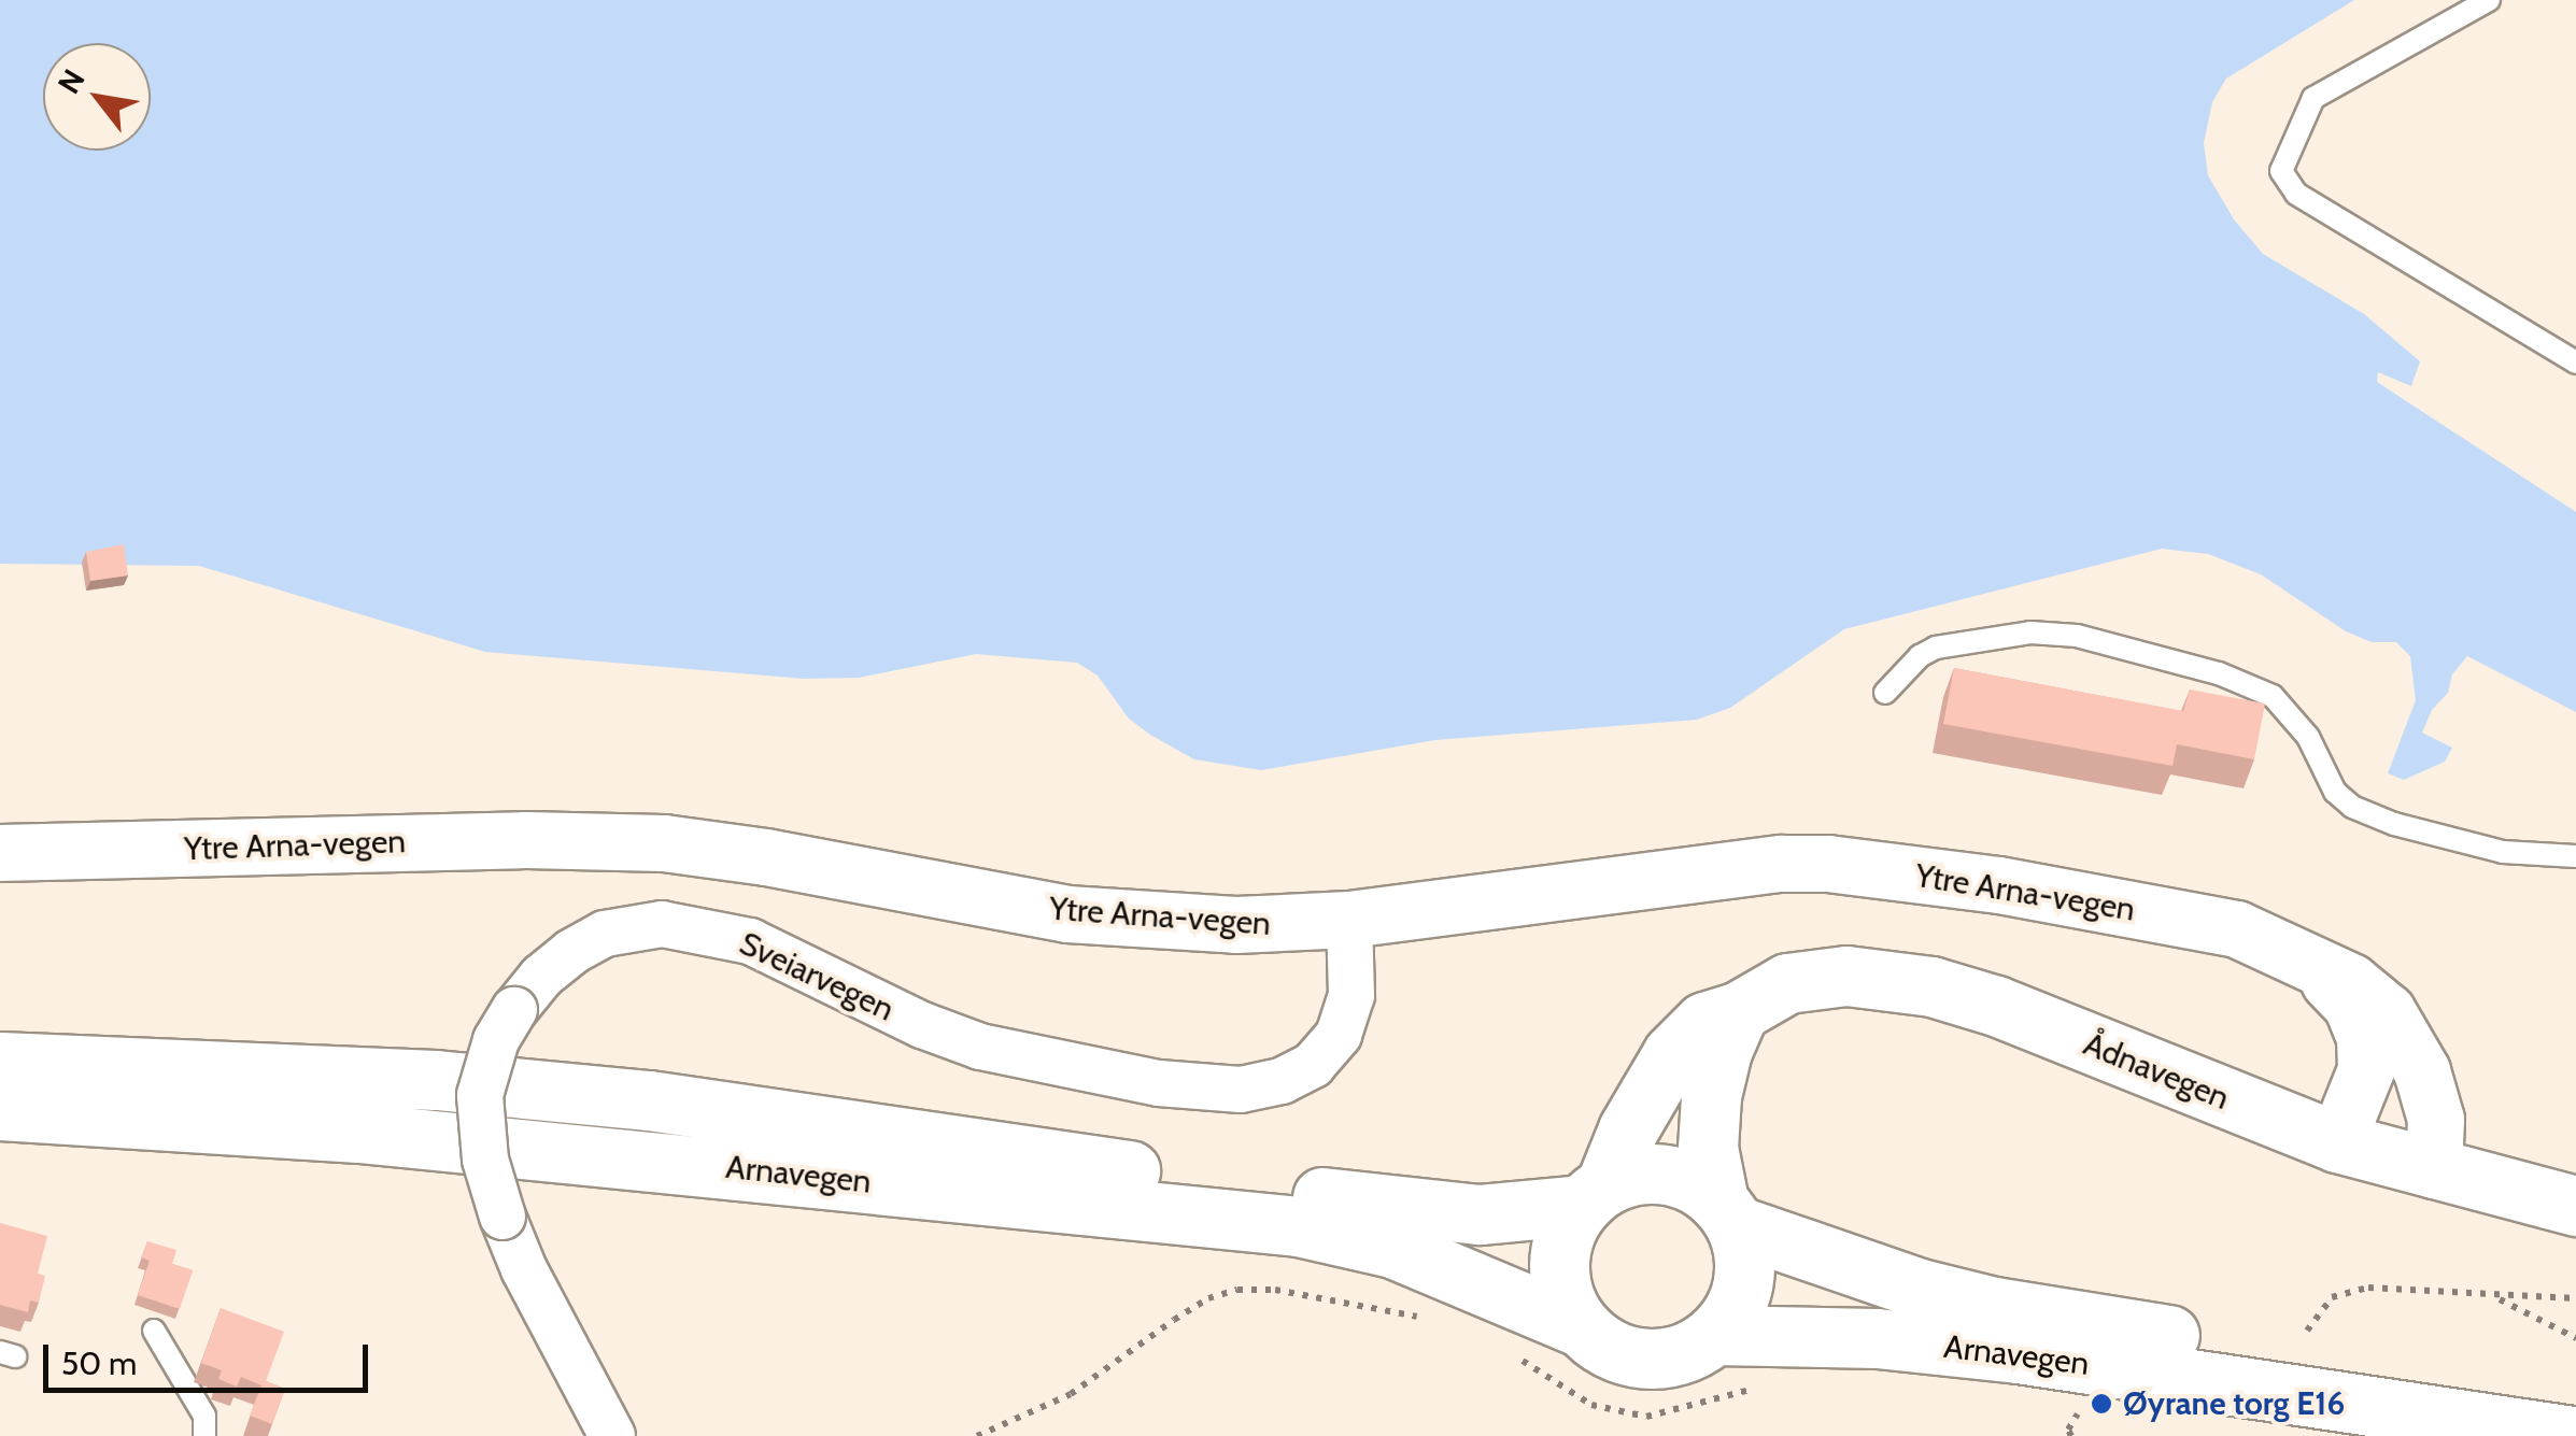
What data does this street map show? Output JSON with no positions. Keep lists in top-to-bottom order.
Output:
{
  "streets": {
    "main road": ["Ådnavegen", "Arnavegen"],
    "street": ["Ytre Arna-vegen", "Sveiarvegen"]
  },
  "crossings": [
    ["Ytre Arna-vegen", "Sveiarvegen"],
    ["Ytre Arna-vegen", "Ådnavegen"],
    ["Ådnavegen", "Arnavegen"]
  ],
  "places": ["Øyrane torg E16"],
  "scale_bar": "50 m",
  "north": "top left"
}
